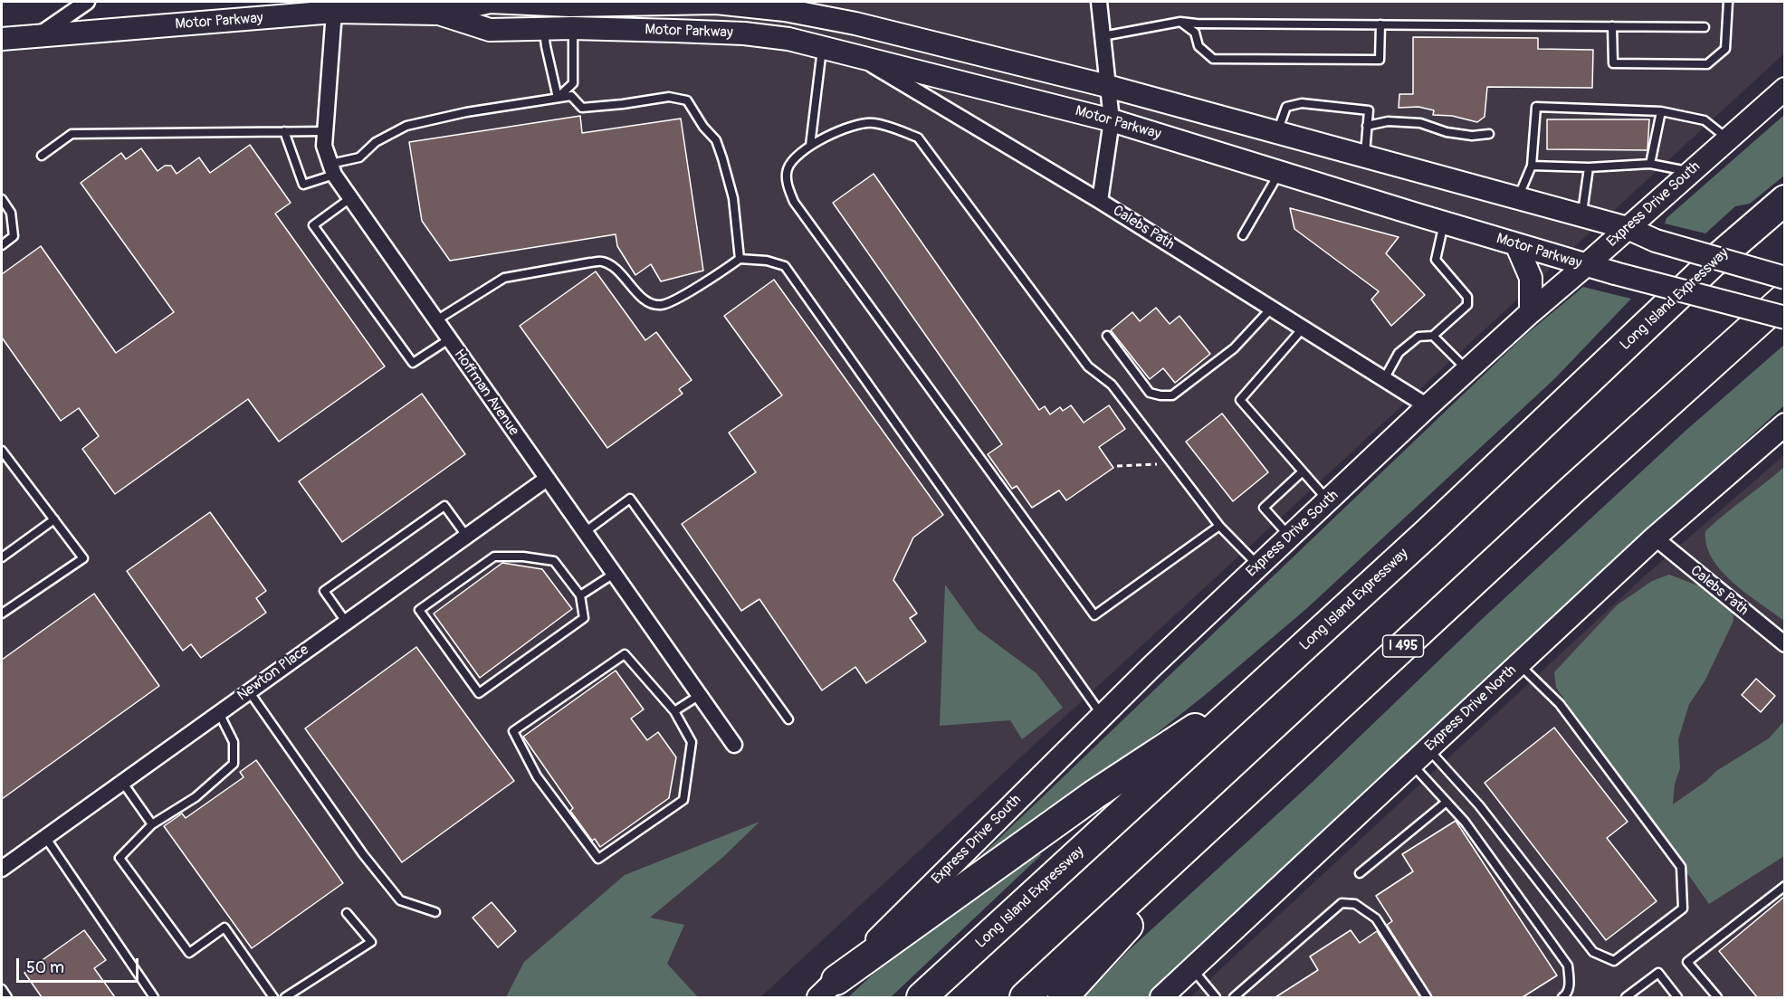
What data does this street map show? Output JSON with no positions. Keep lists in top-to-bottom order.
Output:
{
  "streets": {
    "highway": ["Long Island Expressway", "I 495"],
    "main road": ["Motor Parkway", "Express Drive South", "Express Drive North"],
    "street": ["Calebs Path", "Hoffman Avenue", "Newton Place"]
  },
  "crossings": [
    ["Motor Parkway", "Express Drive South"],
    ["Motor Parkway", "Calebs Path"],
    ["Motor Parkway", "Hoffman Avenue"],
    ["Express Drive South", "Calebs Path"],
    ["Calebs Path", "Express Drive North"],
    ["Hoffman Avenue", "Newton Place"]
  ],
  "scale_bar": "50 m"
}
